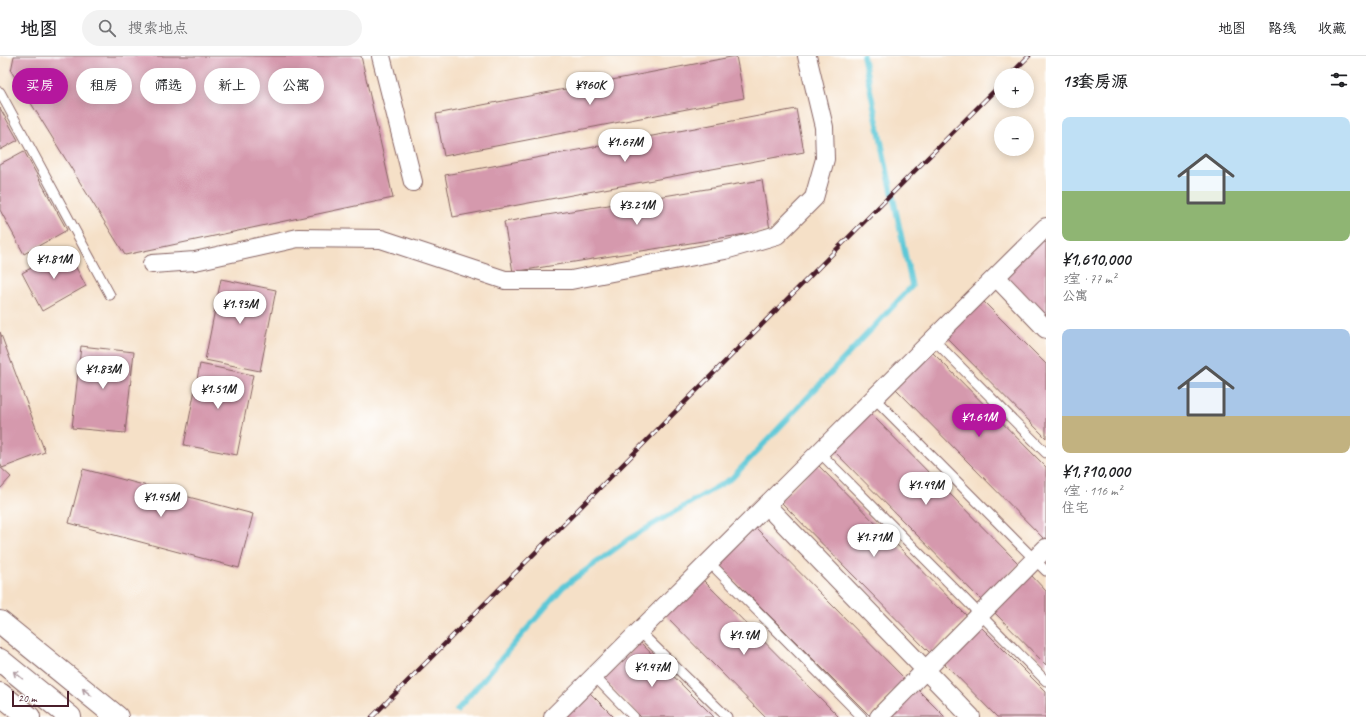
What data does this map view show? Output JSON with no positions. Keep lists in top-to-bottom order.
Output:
{
  "scale_bar": "20 m",
  "page": {
    "header": "地图",
    "search": "搜索地点",
    "nav": ["地图", "路线", "收藏"],
    "heading": "13套房源",
    "map_buttons": ["+", "−"],
    "chip": [
      "买房",
      "租房",
      "筛选",
      "新上",
      "公寓"
    ],
    "price": [
      "¥960K",
      "¥1.67M",
      "¥3.21M",
      "¥1.81M",
      "¥1.93M",
      "¥1.83M",
      "¥1.51M",
      "¥1.61M",
      "¥1.49M",
      "¥1.45M",
      "¥1.71M",
      "¥1.9M",
      "¥1.47M"
    ],
    "list": [
      {
        "name": "¥1,610,000",
        "note": "3室 · 77 m² · 公寓"
      },
      {
        "name": "¥1,710,000",
        "note": "4室 · 116 m² · 住宅"
      }
    ],
    "scale": "20 m"
  }
}
